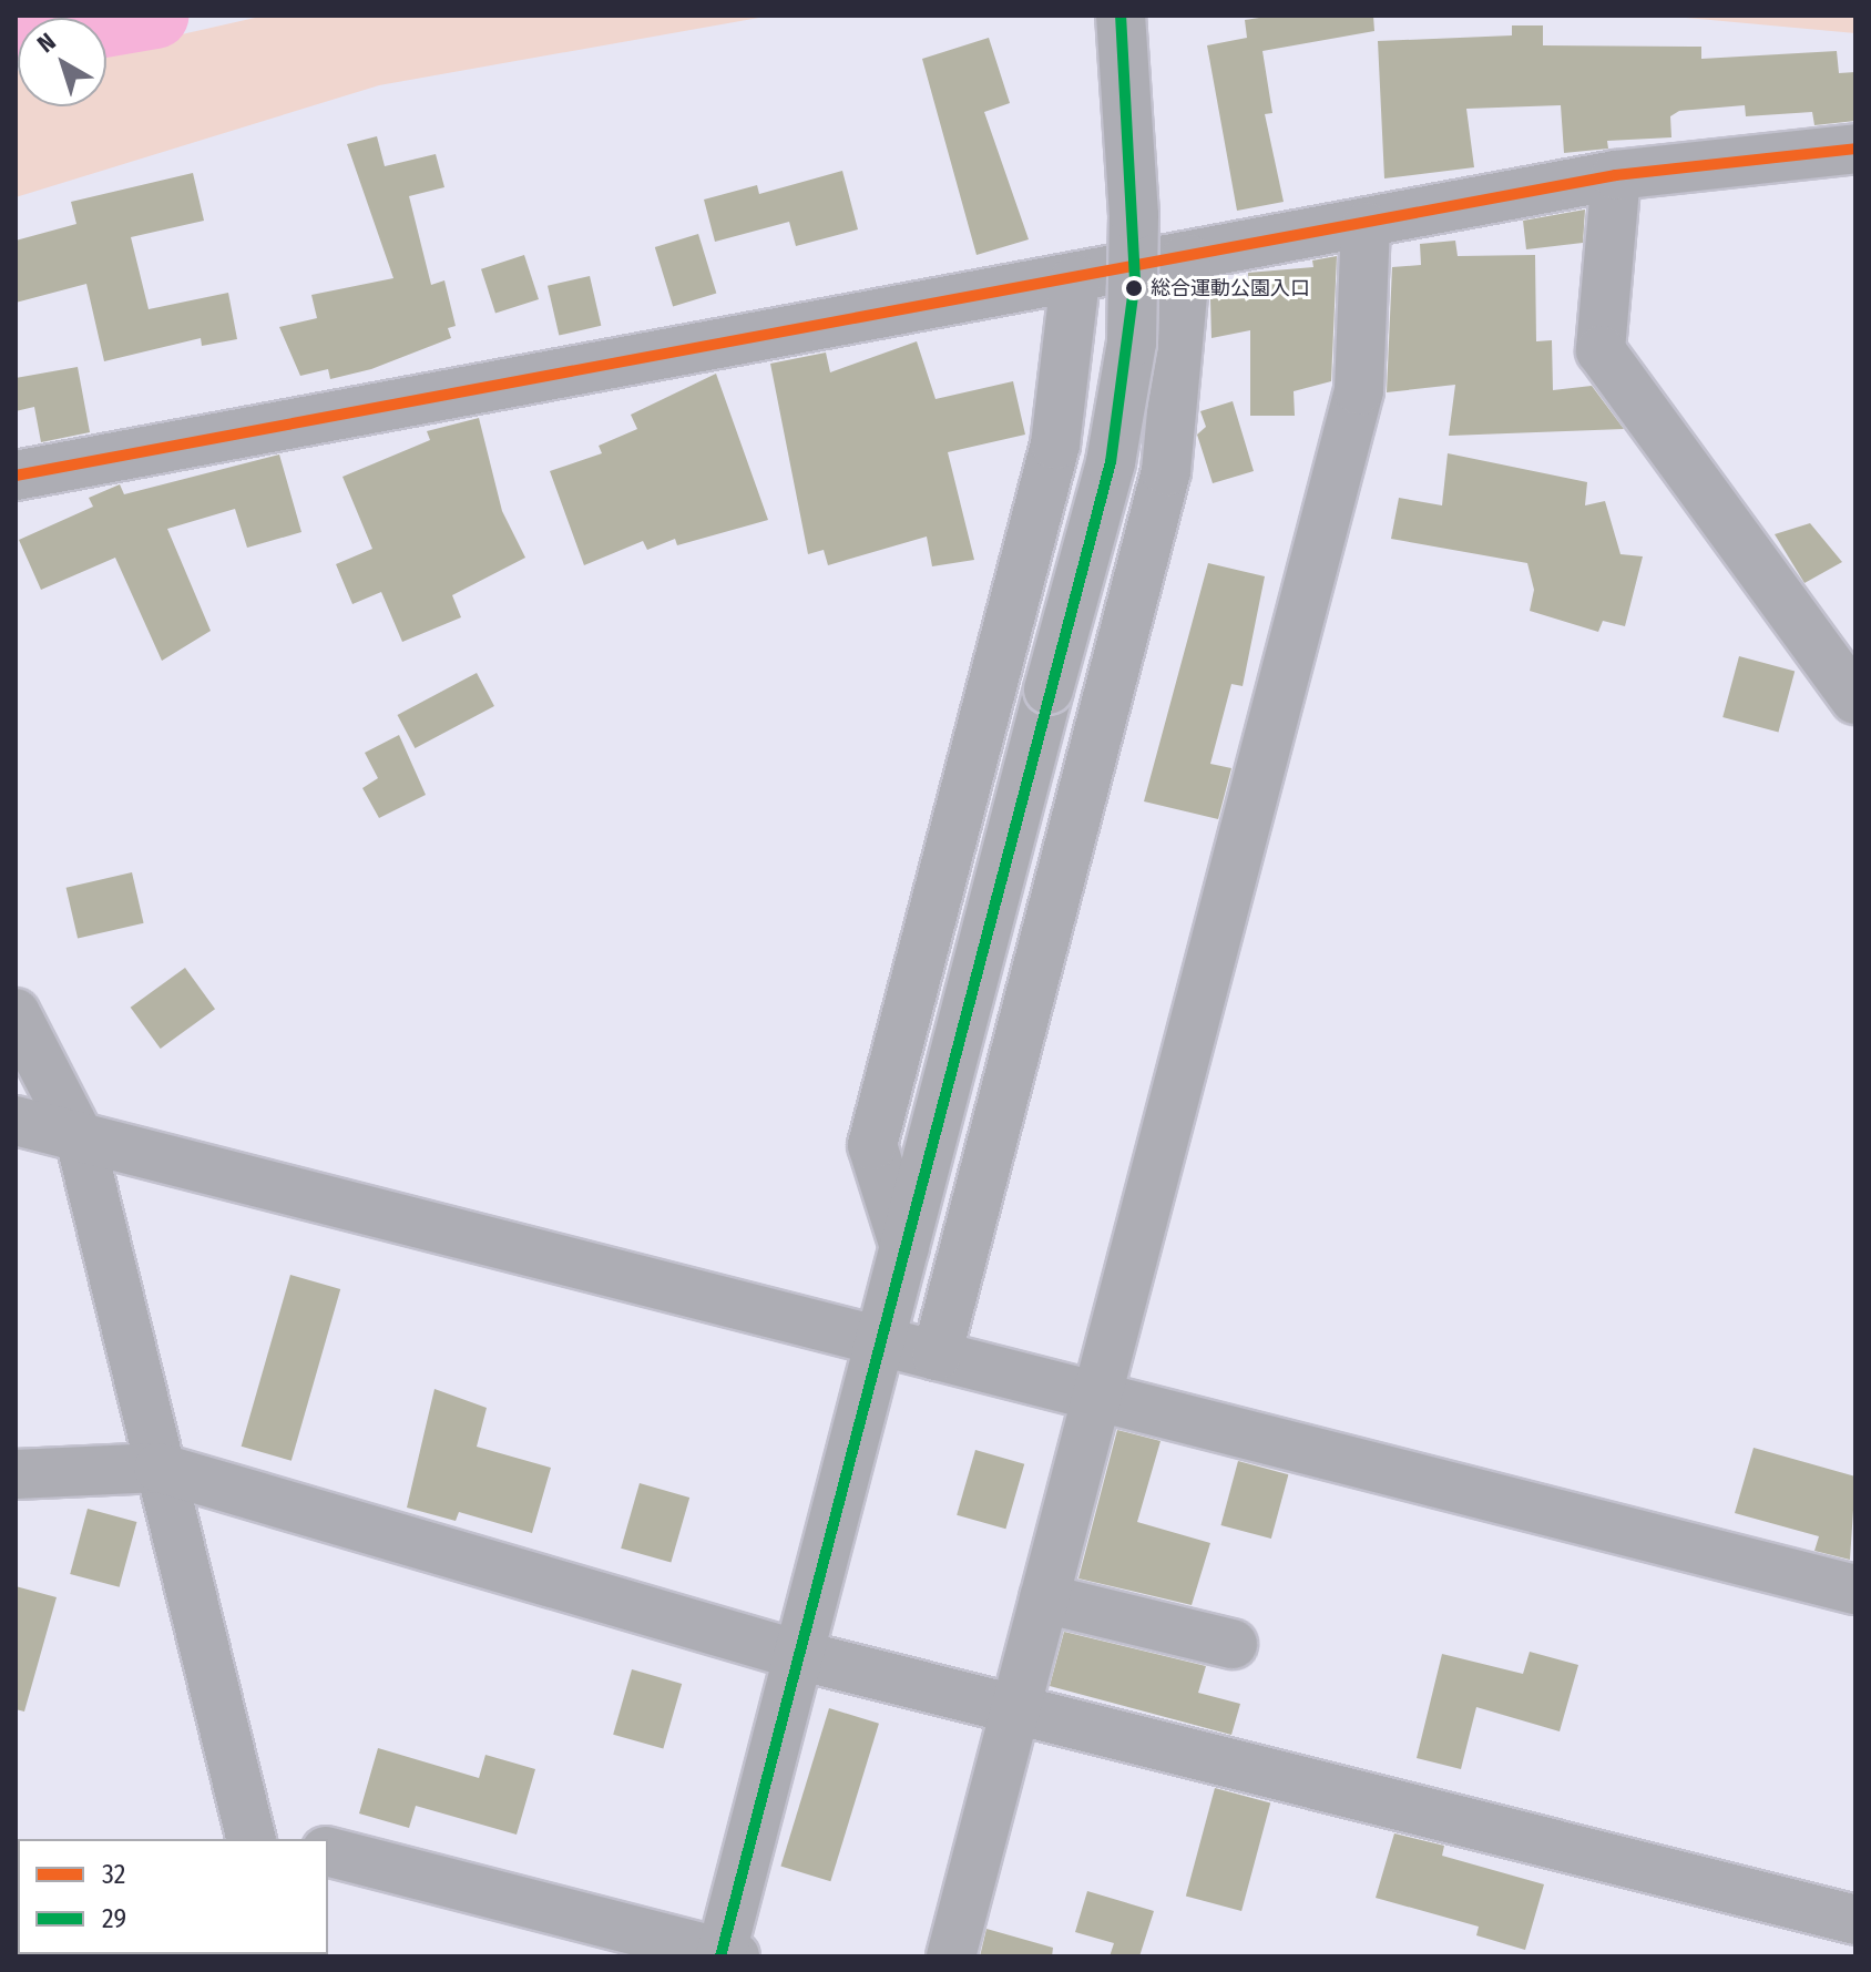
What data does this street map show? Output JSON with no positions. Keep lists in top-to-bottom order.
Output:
{
  "places": ["総合運動公園入口"],
  "lines": ["transit line 29", "transit line 32"],
  "legend": ["32", "29"],
  "north": "top left"
}
